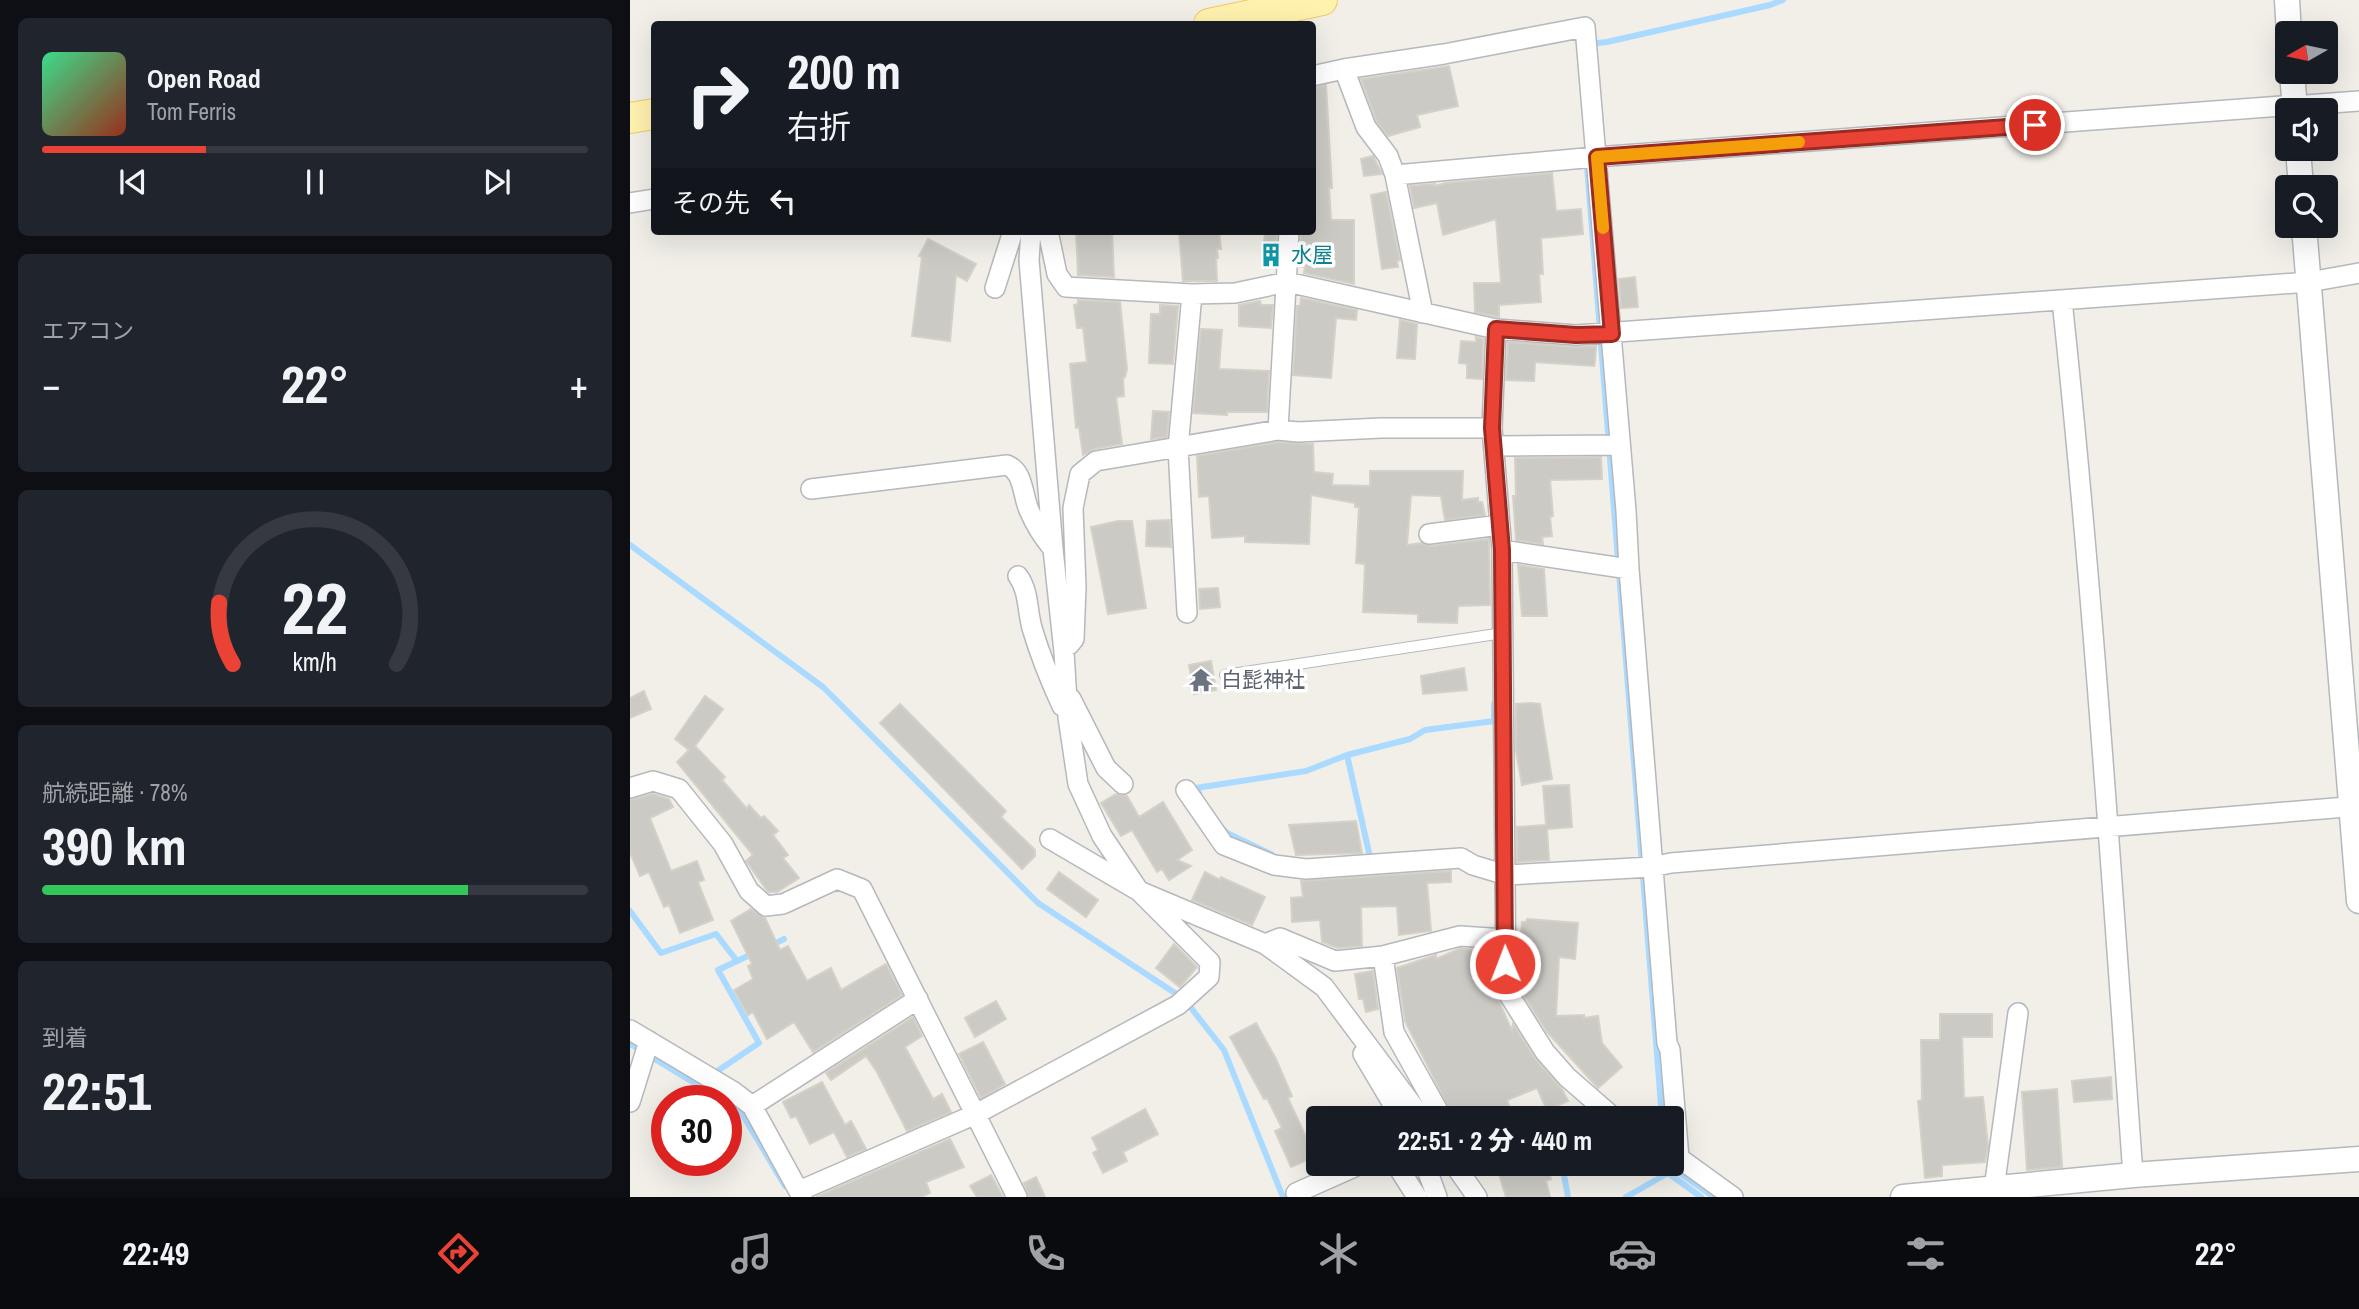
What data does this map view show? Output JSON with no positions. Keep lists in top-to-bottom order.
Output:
{
  "places": {
    "building": ["水屋"],
    "temple": ["白髭神社"]
  },
  "north": "left",
  "page": {
    "turn": ["200 m", "右折"],
    "song": ["Open Road", "Tom Ferris"],
    "then": "その先",
    "tile": [
      "エアコン",
      ["航続距離 · 78%", "390 km"],
      ["到着", "22:51"]
    ],
    "heat": ["−", "22°", "+"],
    "limit": "30",
    "trip": "22:51 · 2 分 · 440 m",
    "tabs": ["22:49", "22°"],
    "gauge": ["22", "km/h"]
  }
}
